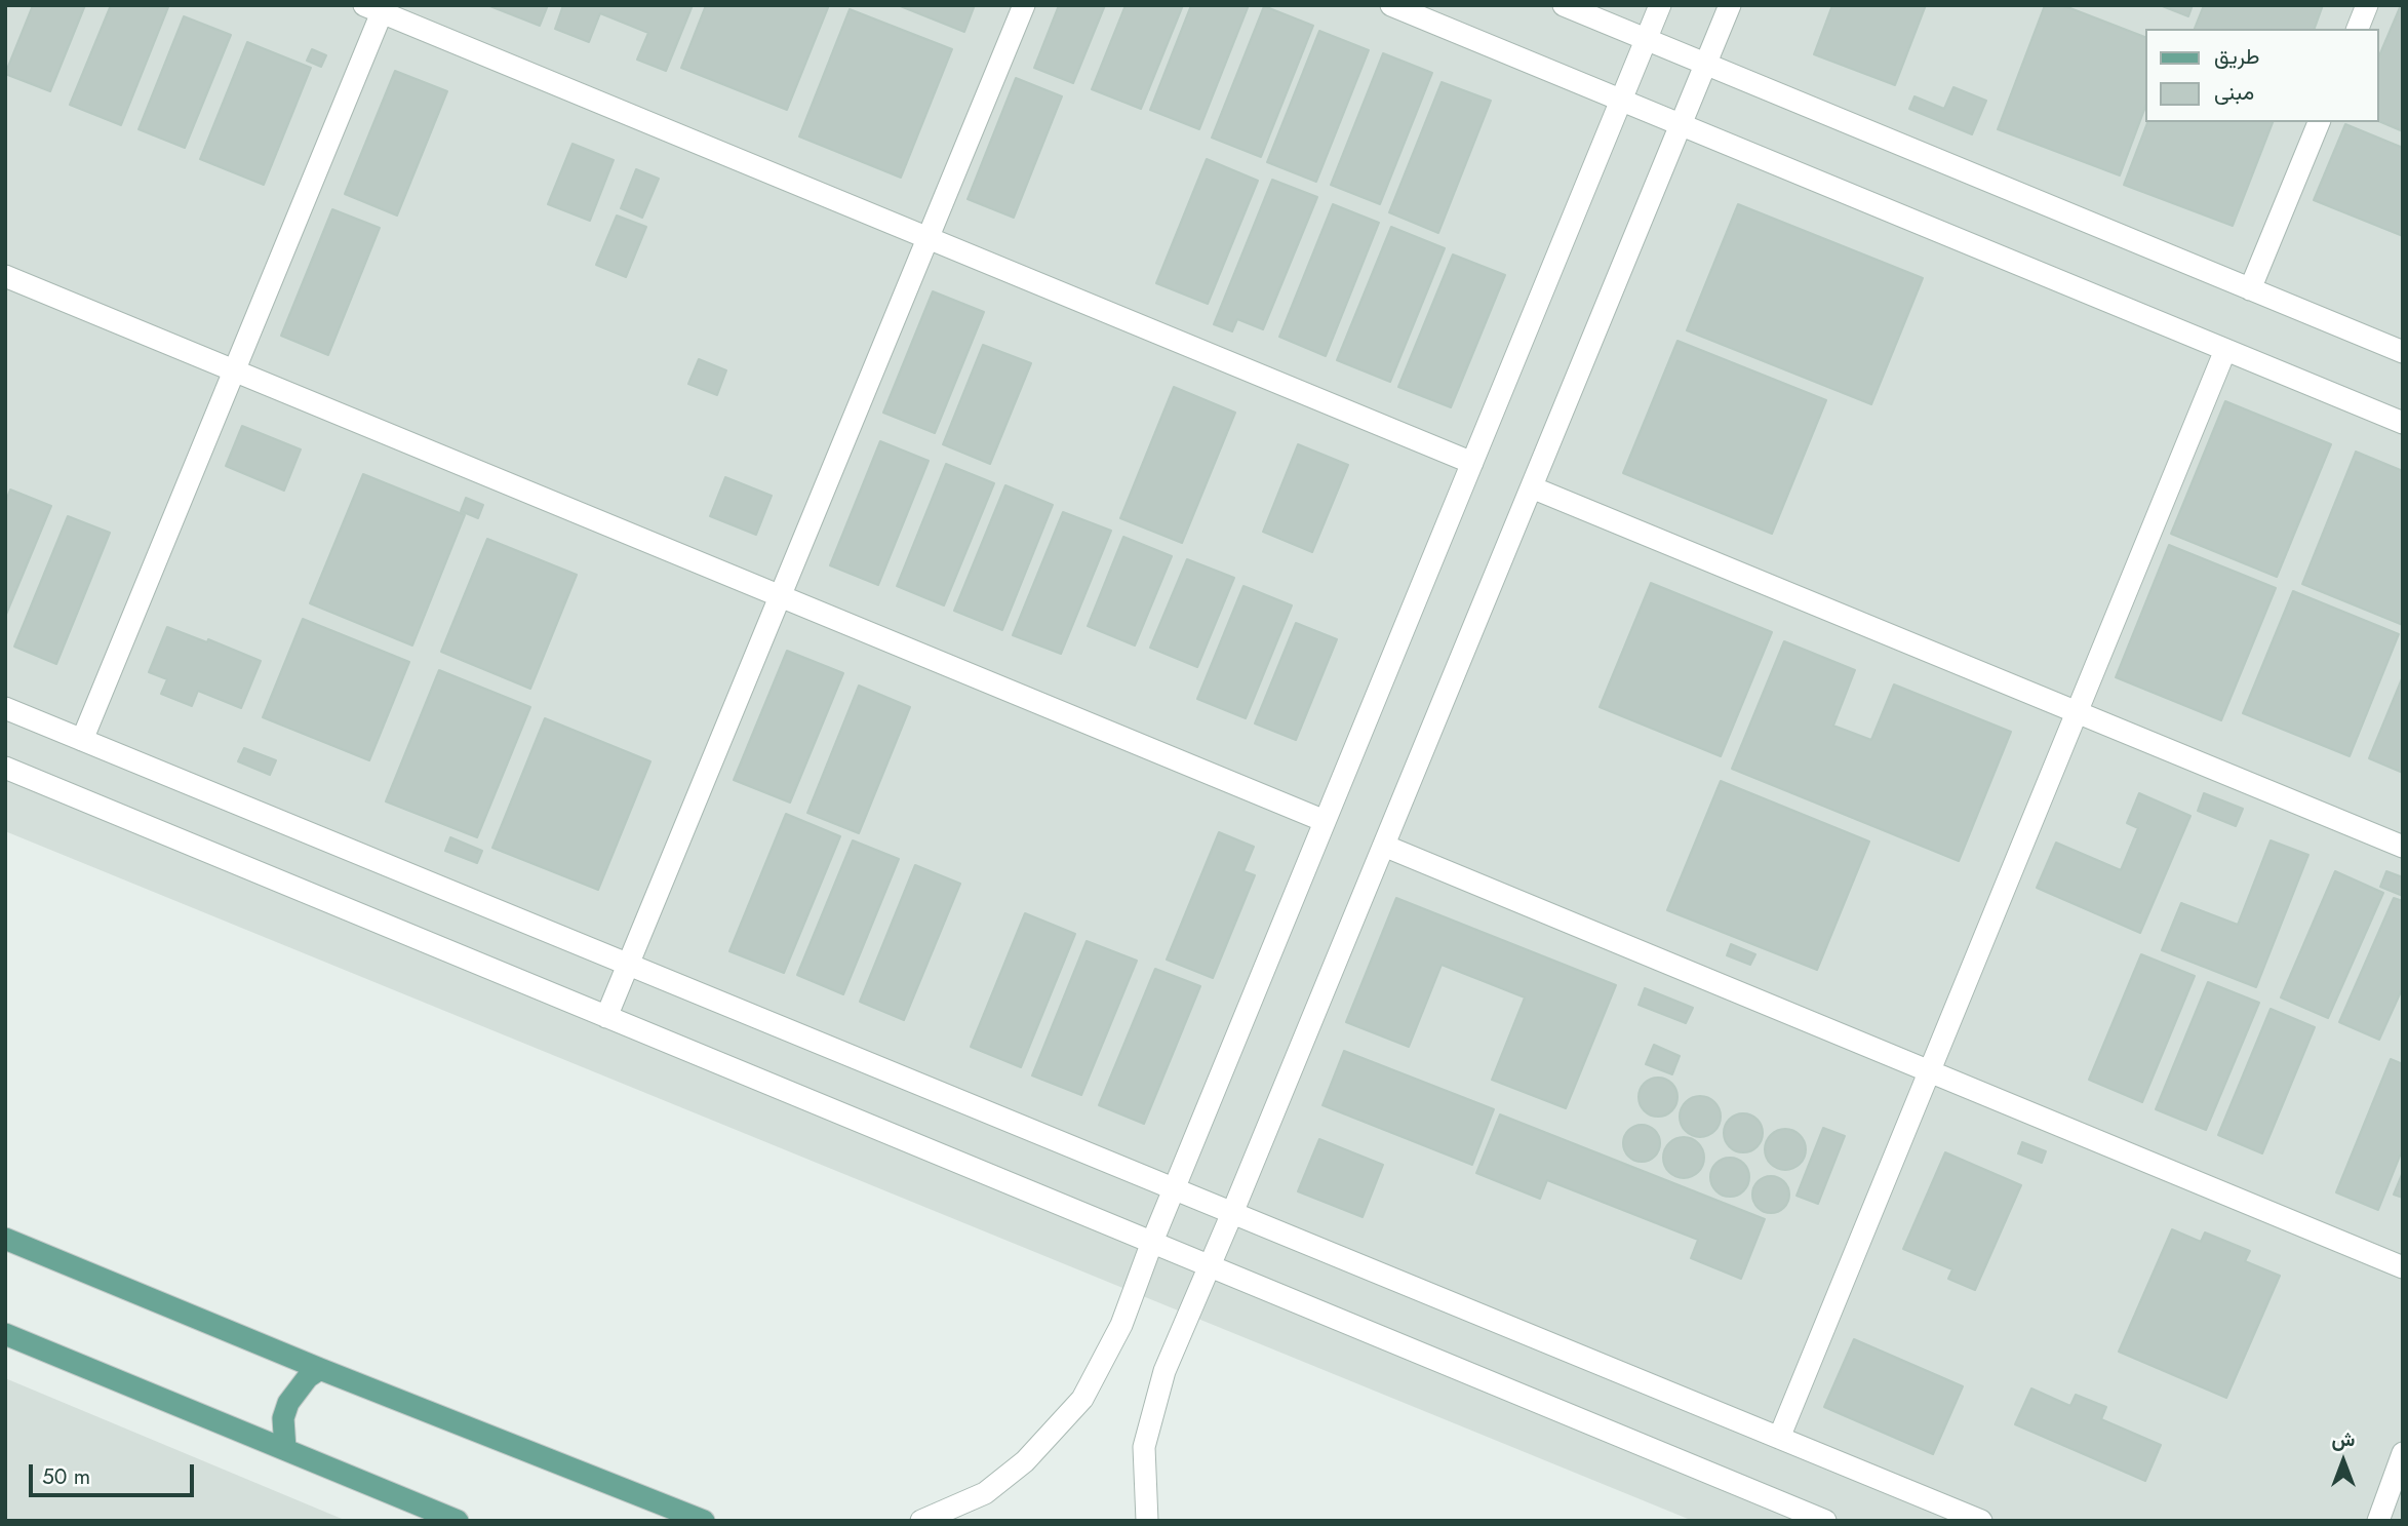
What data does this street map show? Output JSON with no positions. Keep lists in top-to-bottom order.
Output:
{
  "legend": ["طريق", "مبنى"],
  "scale_bar": "50 m",
  "north": "top"
}
